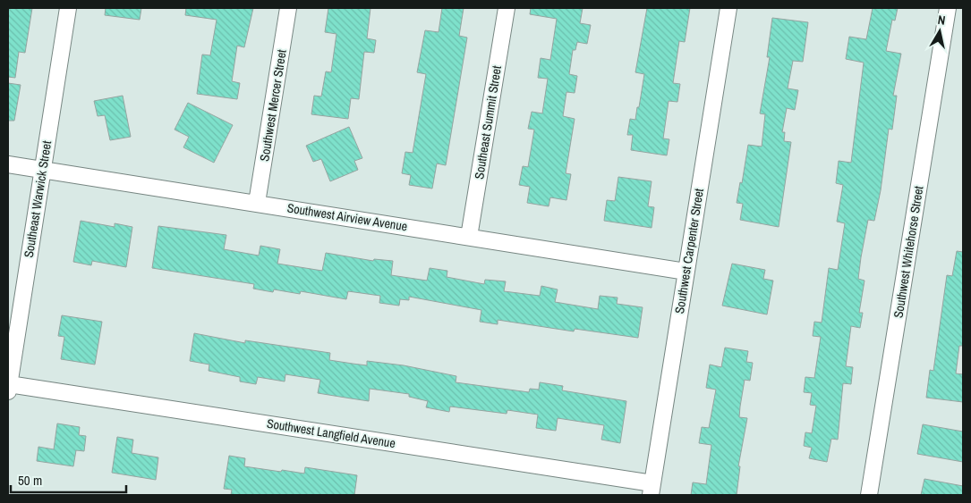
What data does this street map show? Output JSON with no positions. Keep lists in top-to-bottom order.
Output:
{
  "streets": {
    "street": [
      "Southwest Mercer Street",
      "Southeast Summit Street",
      "Southeast Warwick Street",
      "Southwest Airview Avenue",
      "Southwest Carpenter Street",
      "Southwest Whitehorse Street",
      "Southwest Langfield Avenue"
    ]
  },
  "crossings": [
    ["Southwest Mercer Street", "Southwest Airview Avenue"],
    ["Southeast Summit Street", "Southwest Airview Avenue"],
    ["Southeast Warwick Street", "Southwest Airview Avenue"],
    ["Southeast Warwick Street", "Southwest Langfield Avenue"],
    ["Southwest Airview Avenue", "Southwest Carpenter Street"],
    ["Southwest Carpenter Street", "Southwest Langfield Avenue"]
  ],
  "scale_bar": "50 m",
  "north": "top"
}
